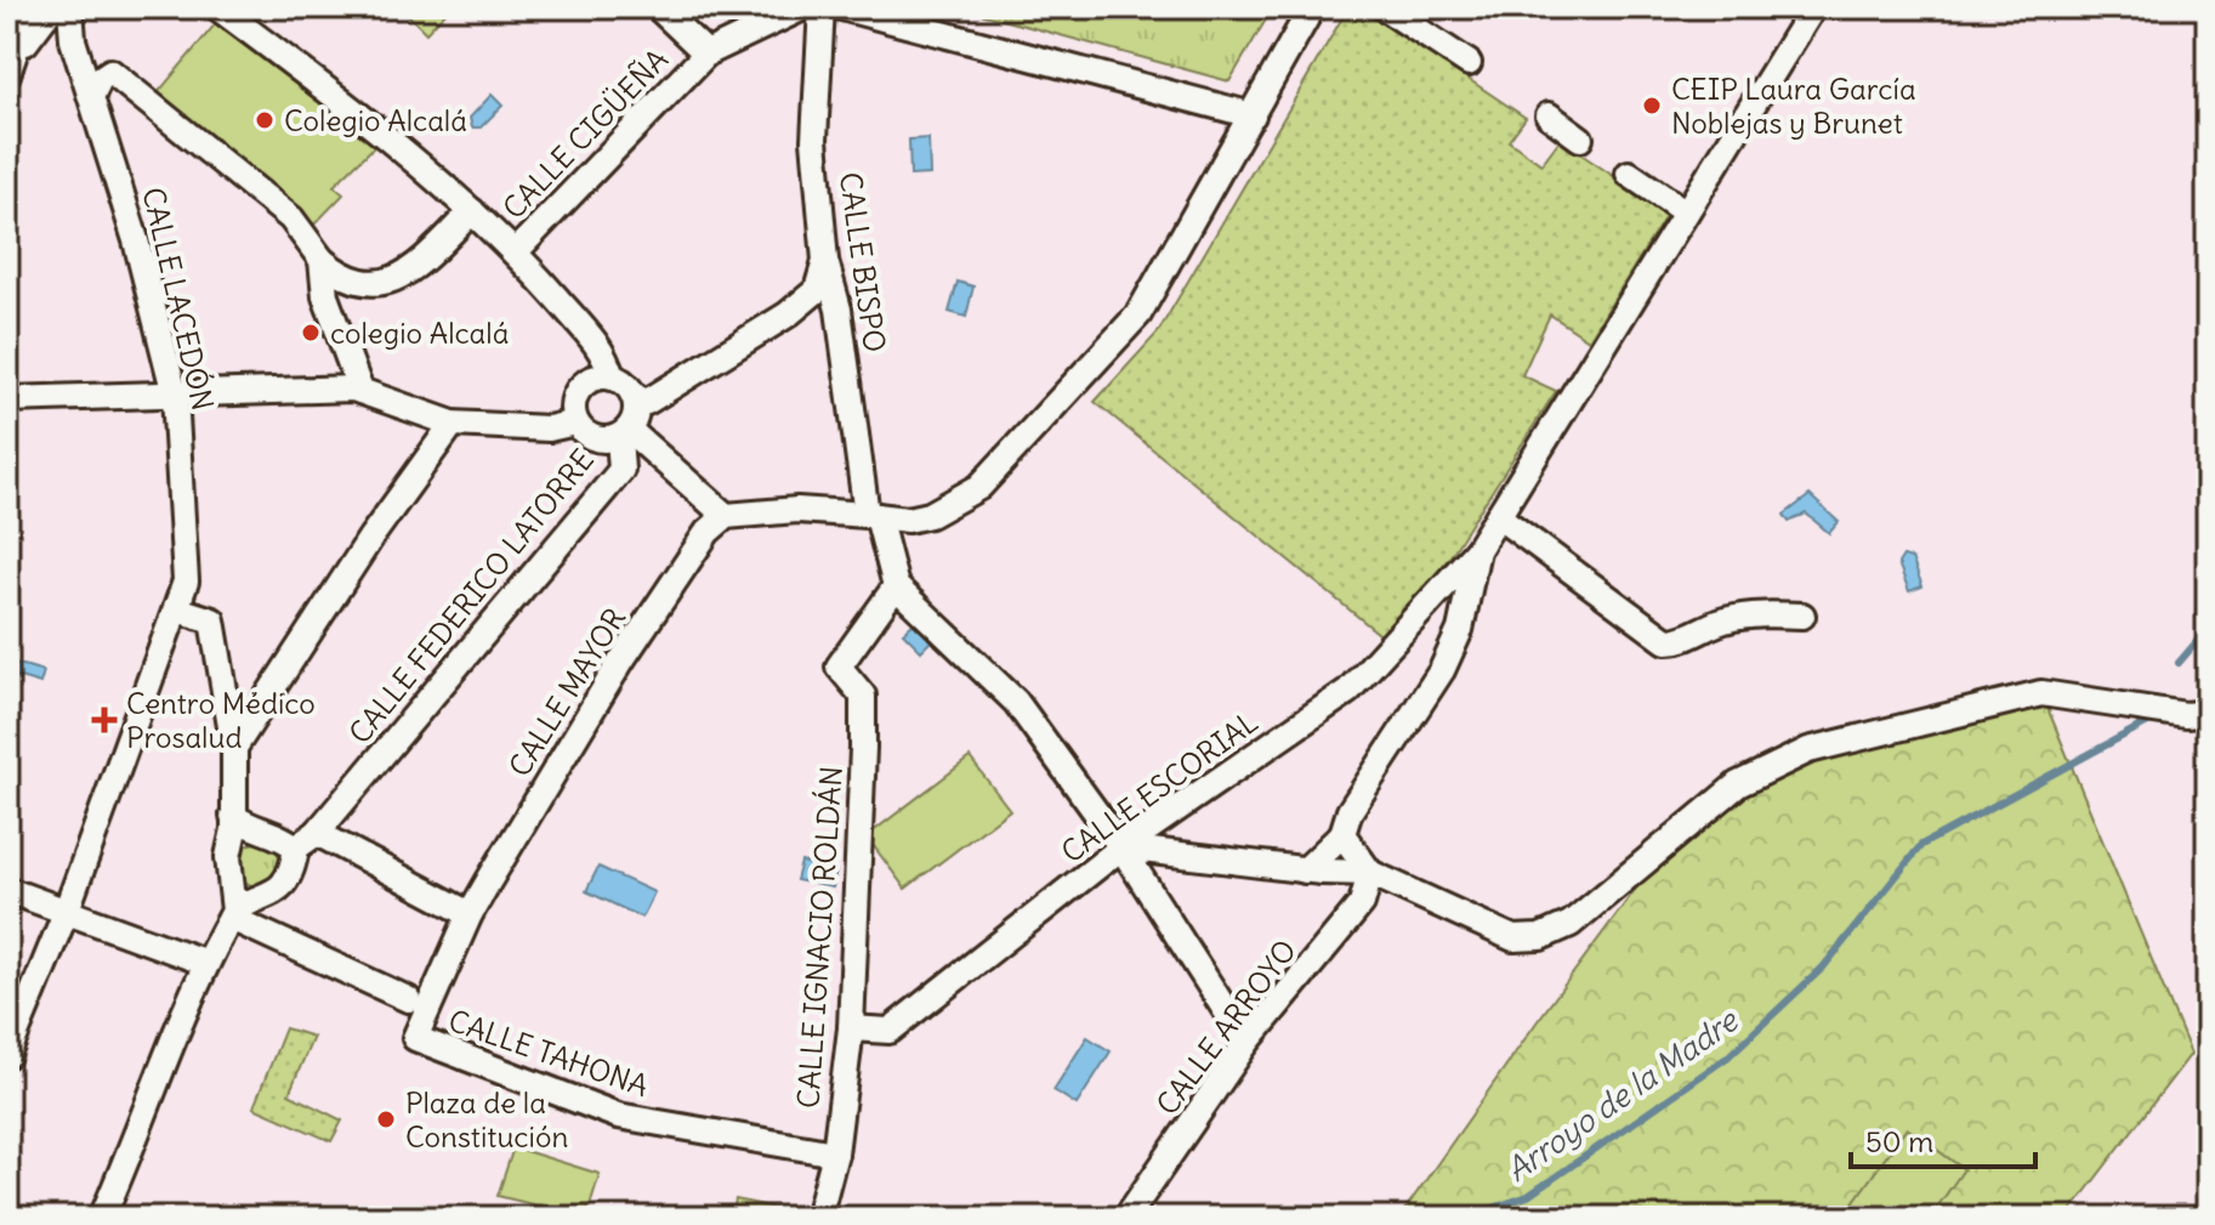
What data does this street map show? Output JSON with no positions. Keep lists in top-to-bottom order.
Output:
{
  "streets": {
    "street": [
      "CALLE CIGÜEÑA",
      "CALLE BISPO",
      "CALLE LACEDÓN",
      "CALLE FEDERICO LATORRE",
      "CALLE MAYOR",
      "CALLE ESCORIAL",
      "CALLE IGNACIO ROLDÁN",
      "CALLE ARROYO",
      "CALLE TAHONA"
    ]
  },
  "crossings": [
    ["CALLE BISPO", "CALLE IGNACIO ROLDÁN"],
    ["CALLE MAYOR", "CALLE TAHONA"],
    ["CALLE ESCORIAL", "CALLE IGNACIO ROLDÁN"],
    ["CALLE IGNACIO ROLDÁN", "CALLE TAHONA"]
  ],
  "water": ["Arroyo de la Madre"],
  "places": {
    "other": [
      "CEIP Laura García Noblejas y Brunet",
      "Colegio Alcalá",
      "colegio Alcalá",
      "Plaza de la Constitución"
    ],
    "health": ["Centro Médico Prosalud"]
  },
  "scale_bar": "50 m"
}
